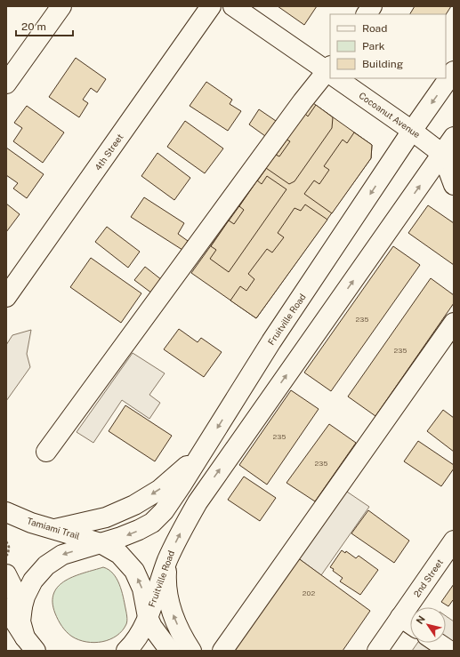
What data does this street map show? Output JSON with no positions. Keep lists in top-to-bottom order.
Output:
{
  "streets": {
    "main road": [
      "Cocoanut Avenue",
      "4th Street",
      "Fruitville Road",
      "Tamiami Trail",
      "2nd Street"
    ]
  },
  "crossings": [
    ["Cocoanut Avenue", "Fruitville Road"],
    ["Fruitville Road", "Tamiami Trail"]
  ],
  "house_numbers": [
    "235",
    "235",
    "235",
    "235",
    "202"
  ],
  "legend": ["Road", "Park", "Building"],
  "scale_bar": "20 m",
  "north": "top left"
}
